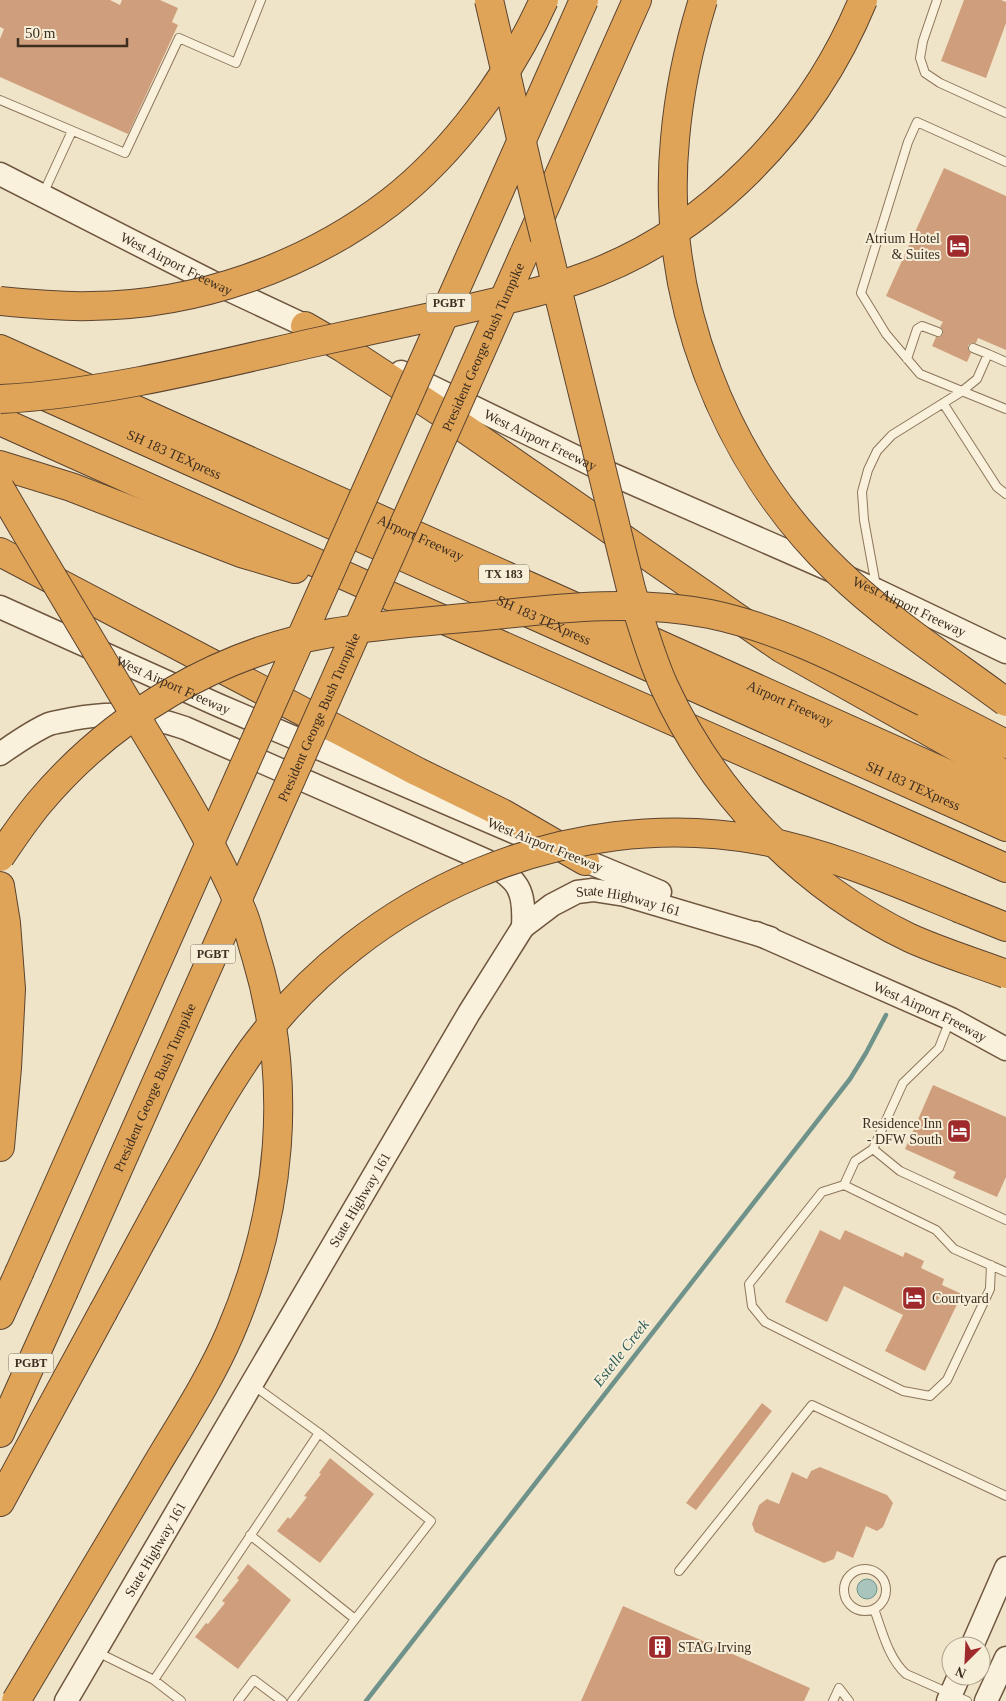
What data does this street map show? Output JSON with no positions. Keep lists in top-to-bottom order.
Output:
{
  "streets": {
    "highway": [
      "PGBT",
      "President George Bush Turnpike",
      "SH 183 TEXpress",
      "Airport Freeway",
      "TX 183"
    ],
    "main road": ["West Airport Freeway", "State Highway 161"]
  },
  "crossings": [
    ["West Airport Freeway", "State Highway 161"]
  ],
  "water": ["Estelle Creek"],
  "places": {
    "hotel": ["Atrium Hotel & Suites", "Residence Inn - DFW South", "Courtyard"],
    "building": ["STAG Irving"]
  },
  "scale_bar": "50 m",
  "north": "bottom left"
}
